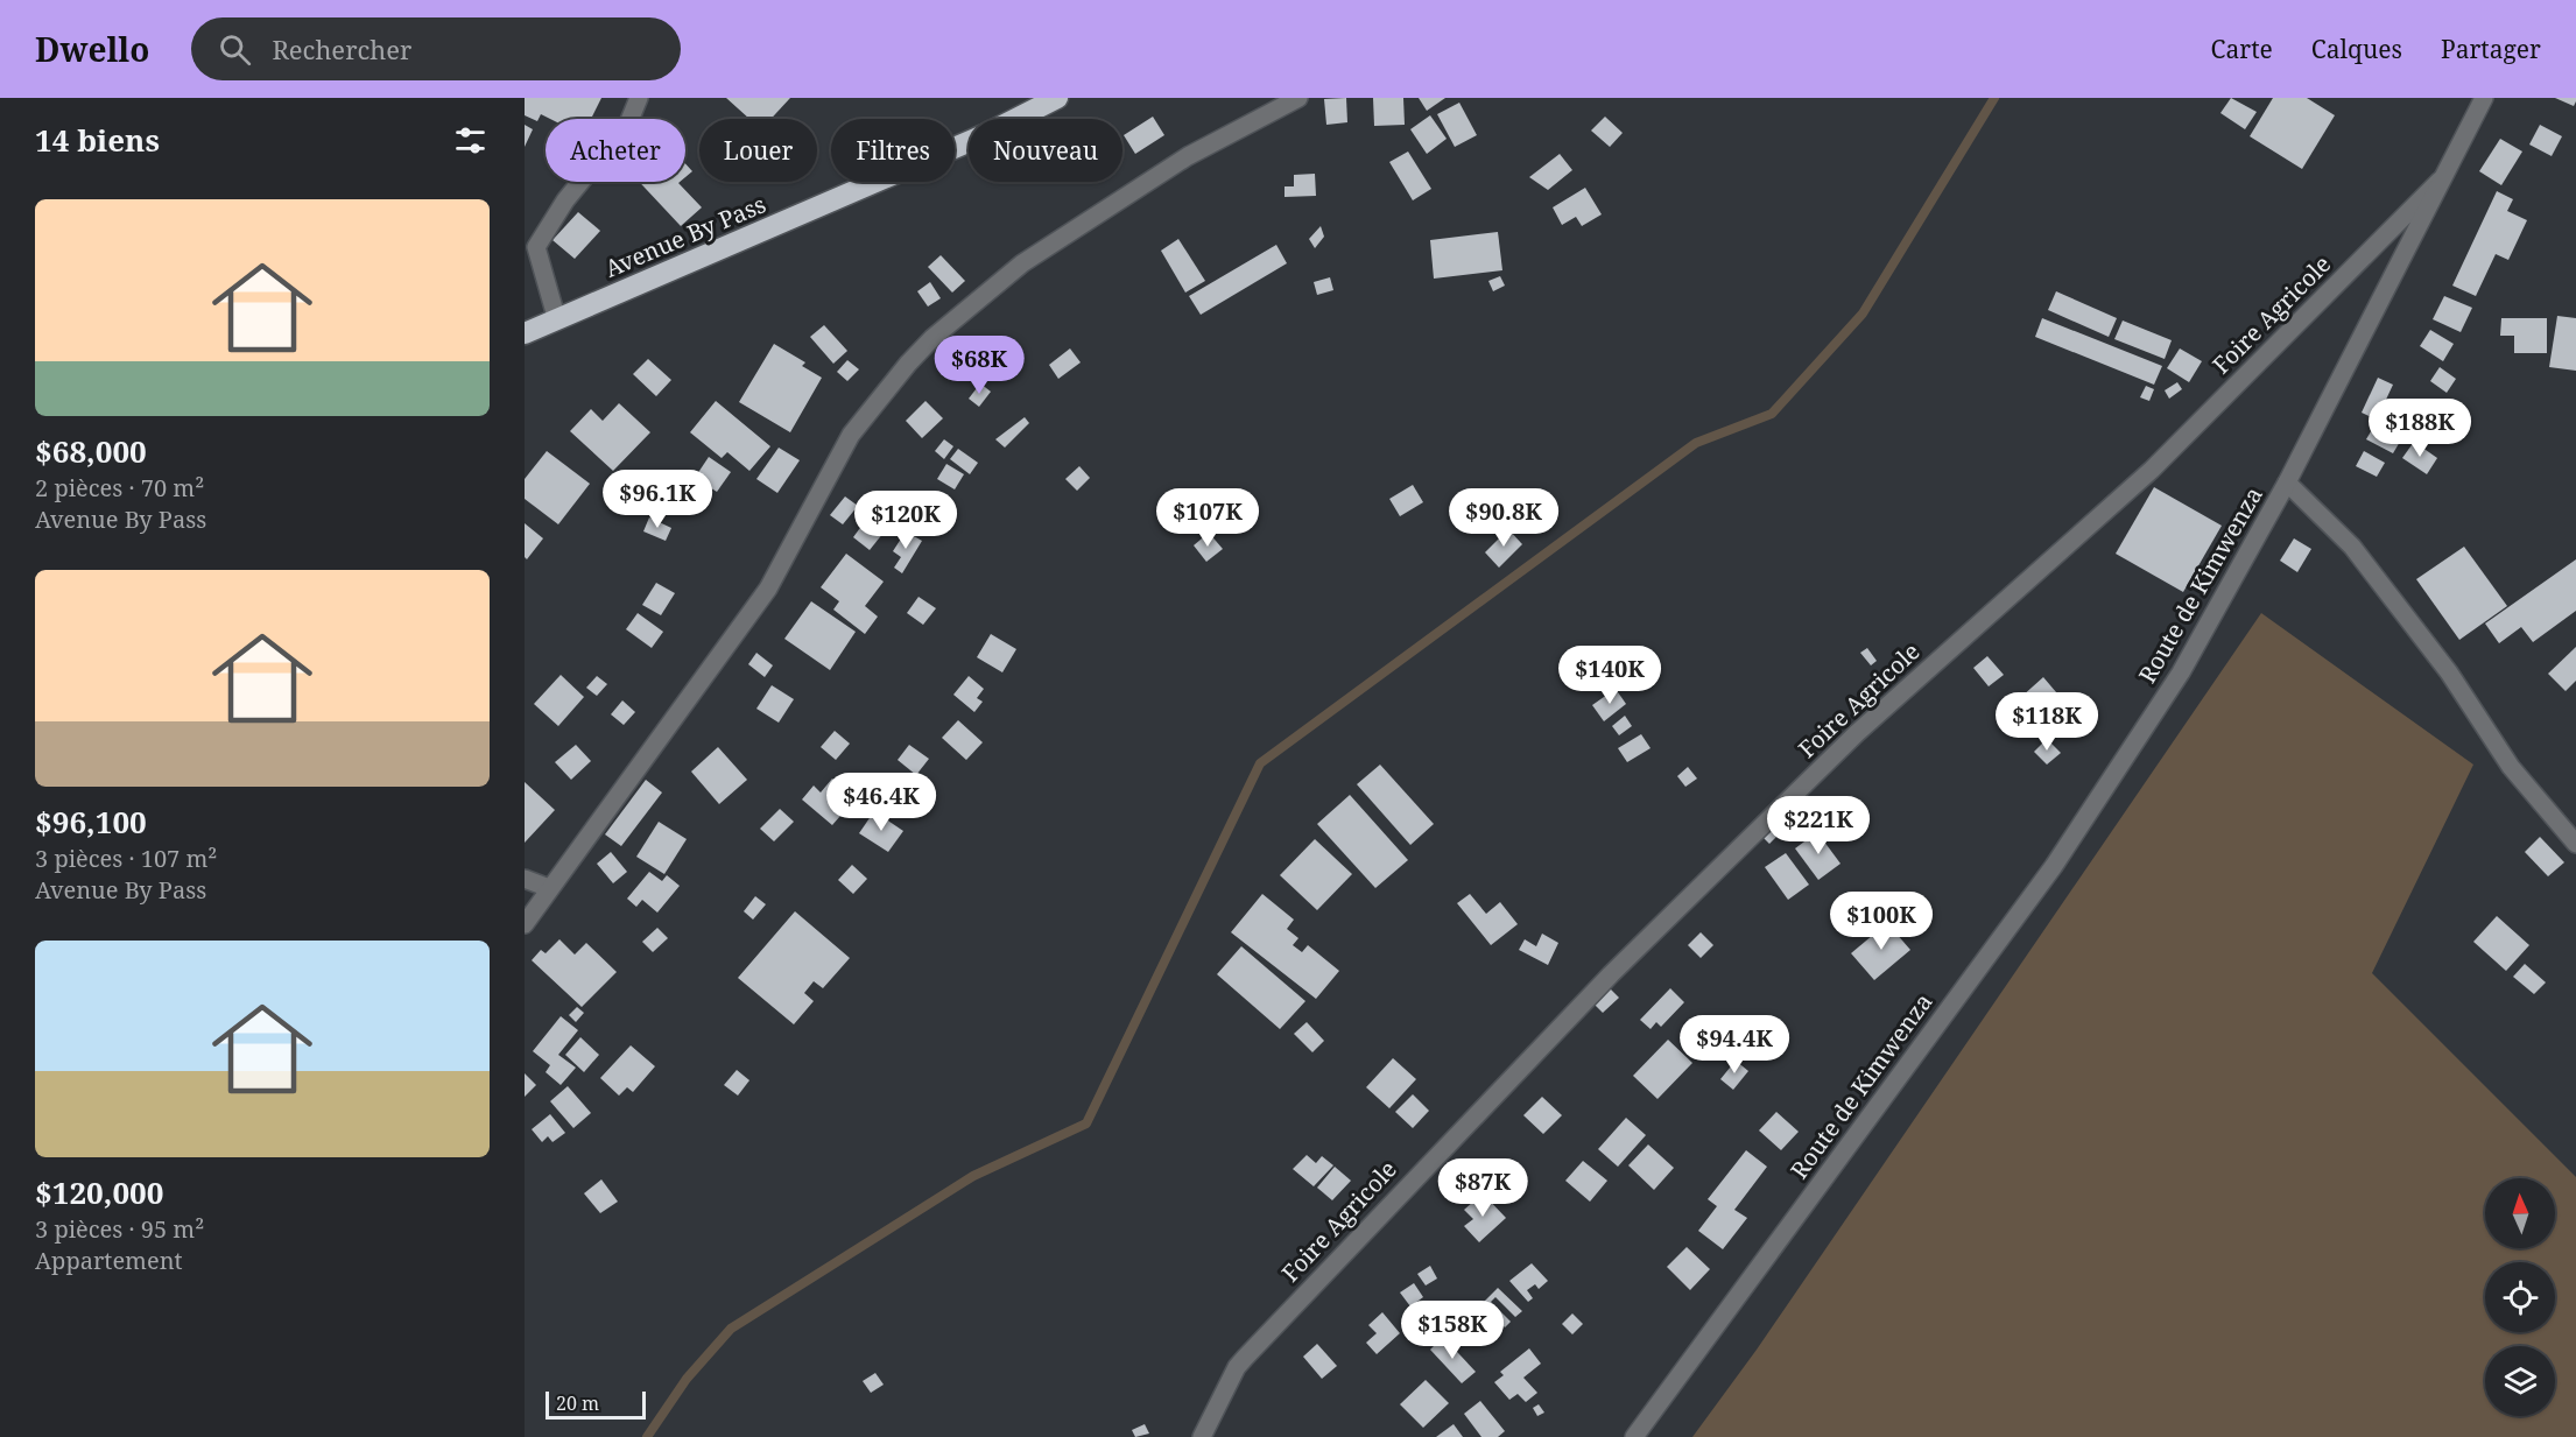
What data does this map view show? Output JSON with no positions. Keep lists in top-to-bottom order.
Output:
{
  "streets": {
    "highway": ["Avenue By Pass"],
    "street": ["Foire Agricole", "Route de Kimwenza"]
  },
  "crossings": [
    ["Foire Agricole", "Route de Kimwenza"]
  ],
  "scale_bar": "20 m",
  "north": "top",
  "page": {
    "header": "Dwello",
    "search": "Rechercher",
    "nav": ["Carte", "Calques", "Partager"],
    "heading": "14 biens",
    "chip": [
      "Acheter",
      "Louer",
      "Filtres",
      "Nouveau"
    ],
    "list": [
      {
        "name": "$68,000",
        "note": "2 pièces · 70 m² · Avenue By Pass"
      },
      {
        "name": "$96,100",
        "note": "3 pièces · 107 m² · Avenue By Pass"
      },
      {
        "name": "$120,000",
        "note": "3 pièces · 95 m² · Appartement"
      }
    ],
    "price": [
      "$68K",
      "$188K",
      "$96.1K",
      "$107K",
      "$90.8K",
      "$120K",
      "$140K",
      "$118K",
      "$46.4K",
      "$221K",
      "$100K",
      "$94.4K",
      "$87K",
      "$158K"
    ],
    "scale": "20 m"
  }
}
